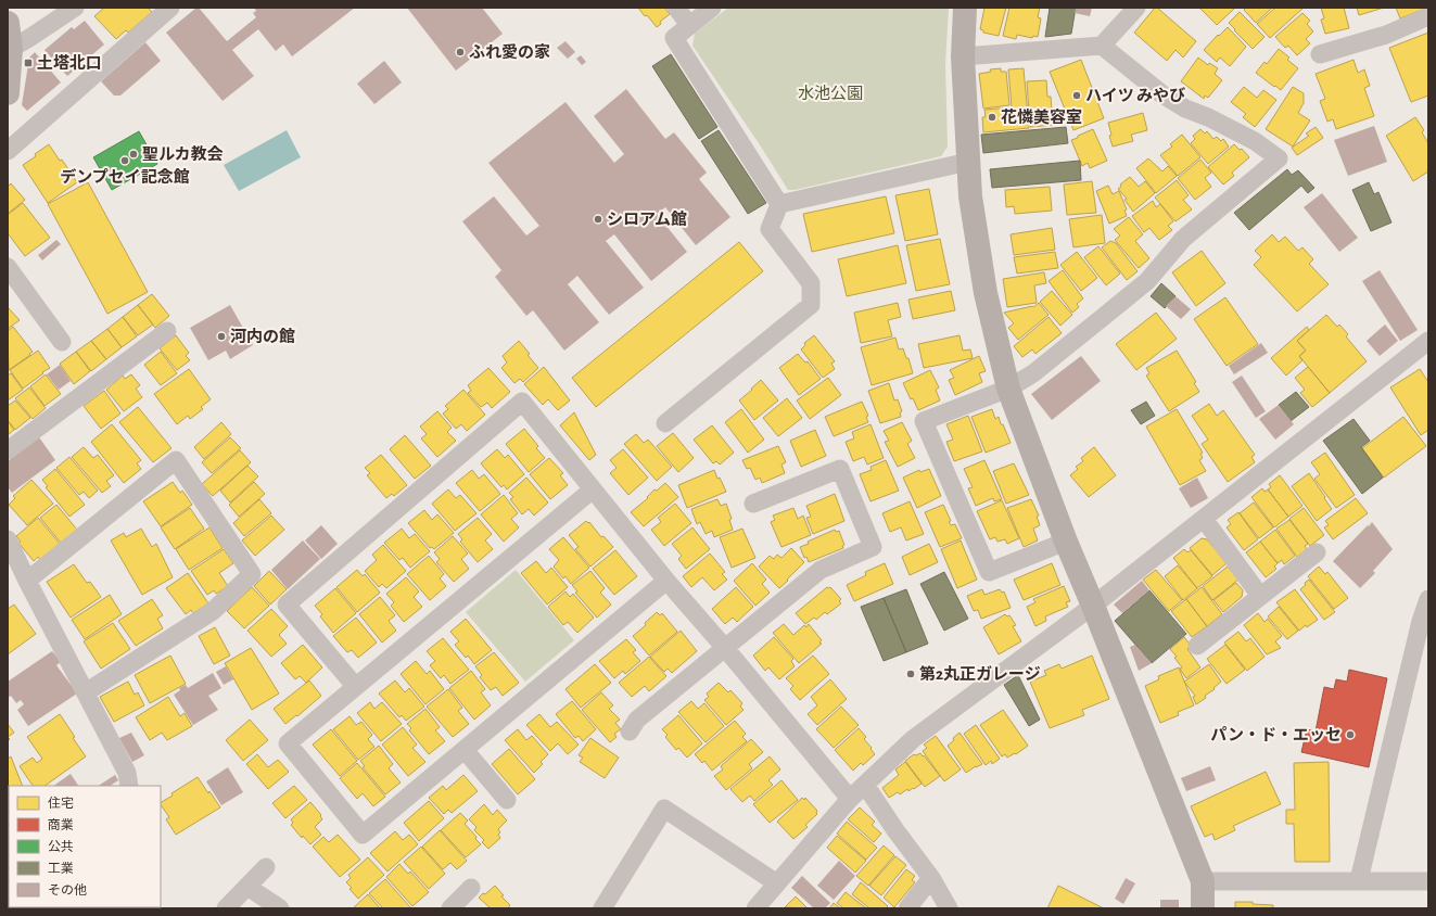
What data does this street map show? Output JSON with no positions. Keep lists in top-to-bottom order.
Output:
{
  "parks": ["水池公園"],
  "places": {
    "other": [
      "ふれ愛の家",
      "ハイツ みやび",
      "花憐美容室",
      "聖ルカ教会",
      "デンプセイ記念館",
      "シロアム館",
      "河内の館",
      "第2丸正ガレージ",
      "パン・ド・エッセ"
    ],
    "transit": ["土塔北口"]
  },
  "legend": [
    "住宅",
    "商業",
    "公共",
    "工業",
    "その他"
  ]
}
